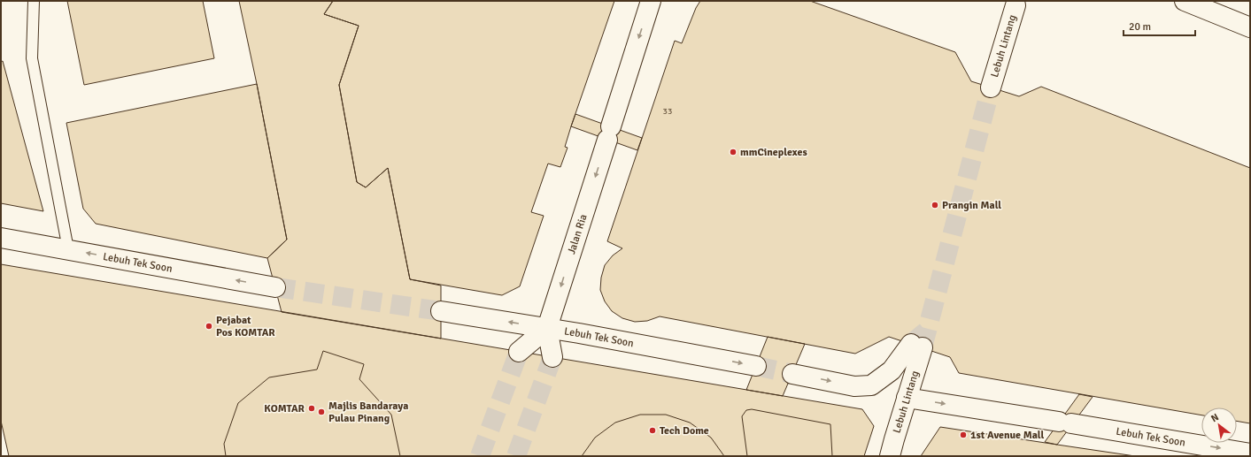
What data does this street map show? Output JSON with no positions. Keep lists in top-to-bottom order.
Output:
{
  "streets": {
    "street": ["Lebuh Lintang", "Jalan Ria", "Lebuh Tek Soon"]
  },
  "crossings": [
    ["Lebuh Lintang", "Lebuh Tek Soon"],
    ["Jalan Ria", "Lebuh Tek Soon"]
  ],
  "one_way": ["Jalan Ria"],
  "places": [
    "mmCineplexes",
    "Prangin Mall",
    "Pejabat Pos KOMTAR",
    "KOMTAR",
    "Majlis Bandaraya Pulau Pinang",
    "Tech Dome",
    "1st Avenue Mall"
  ],
  "house_numbers": ["33"],
  "scale_bar": "20 m",
  "north": "top left"
}
